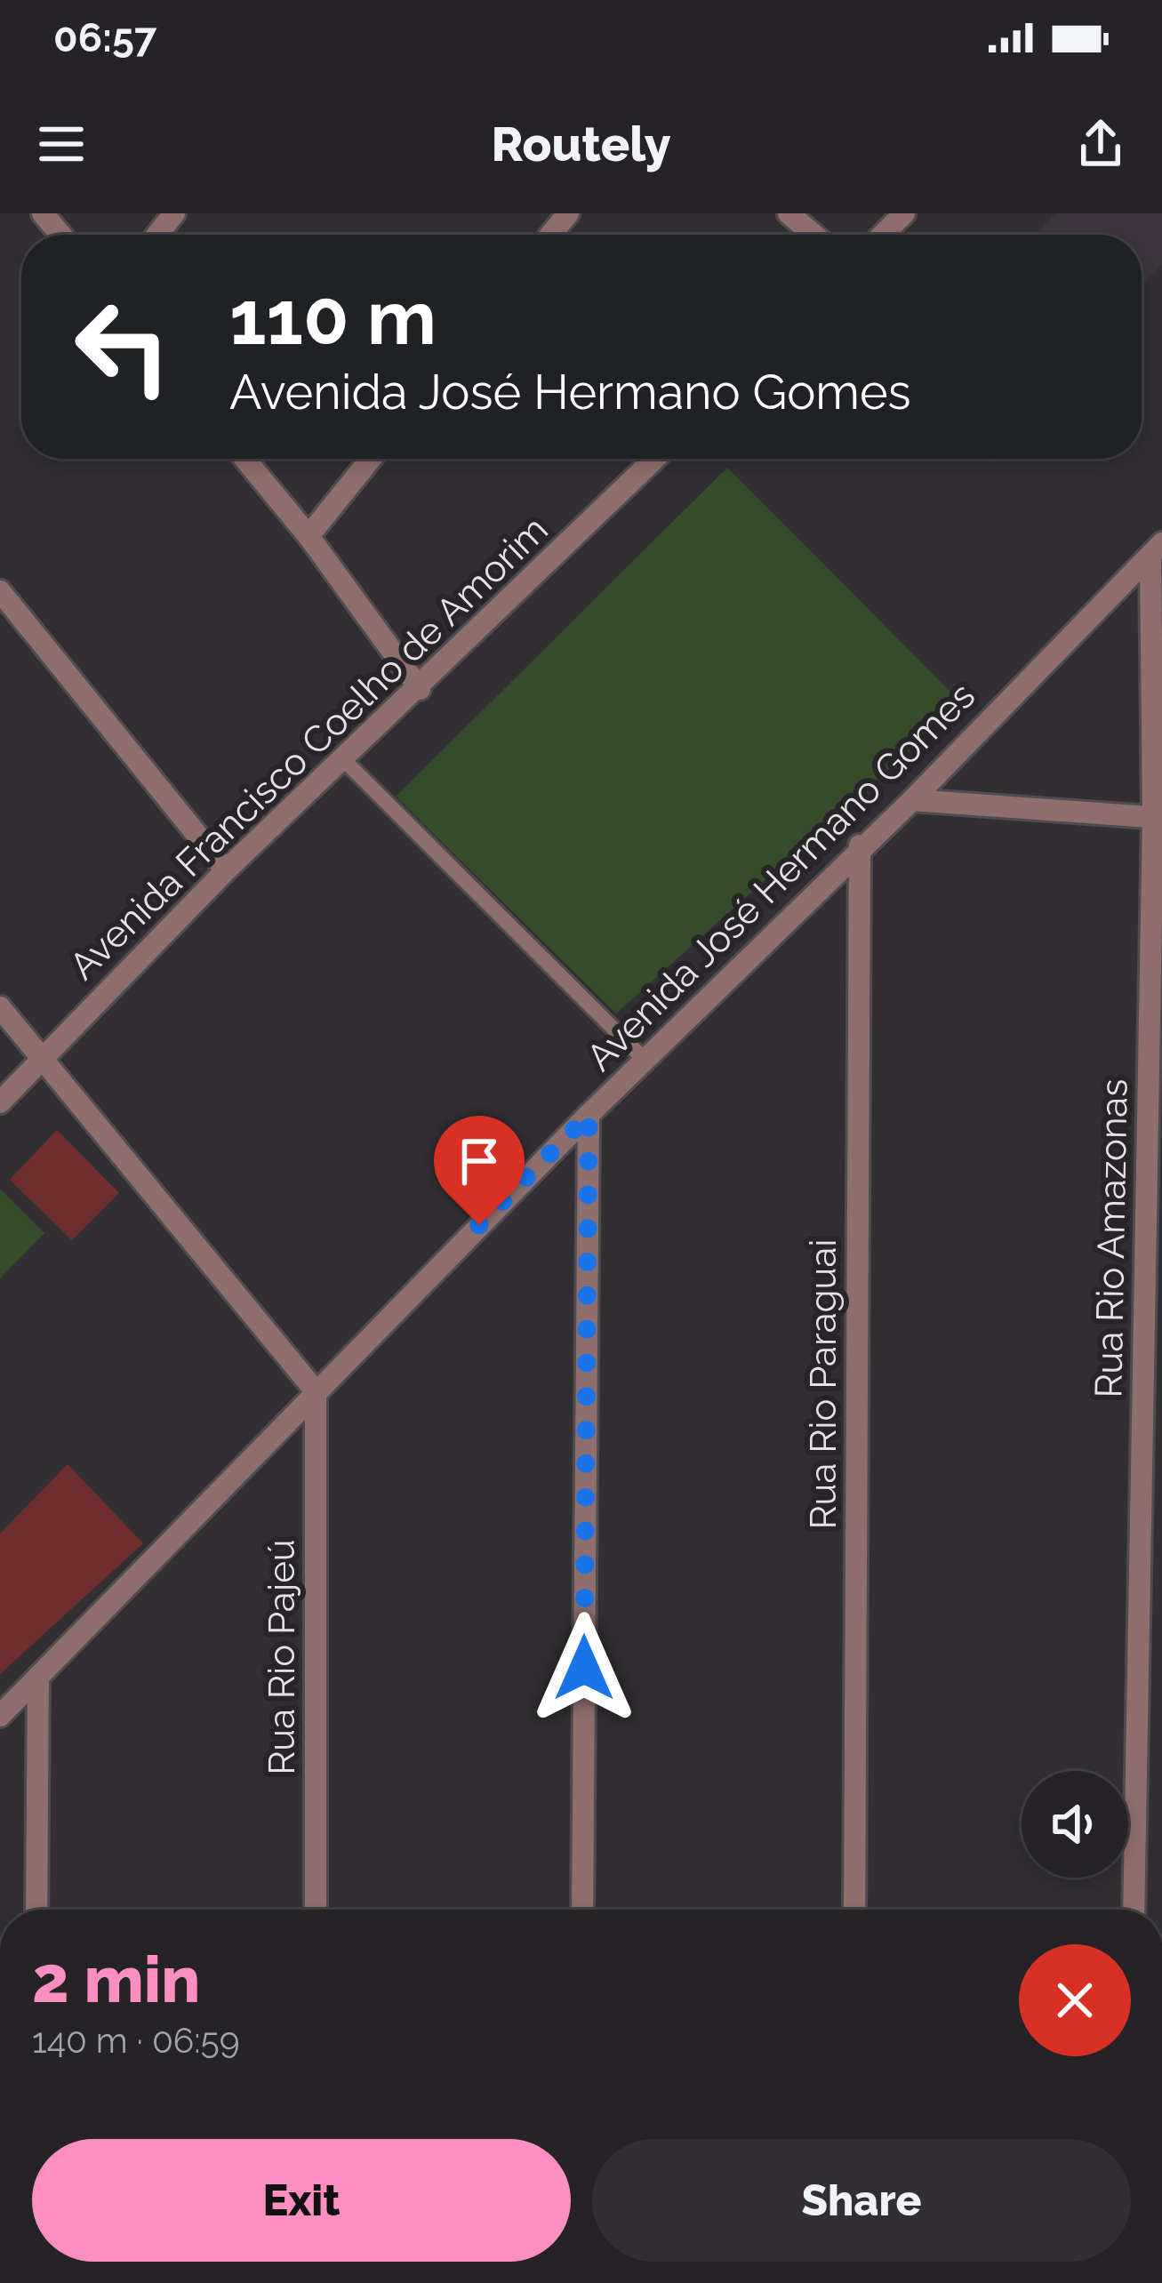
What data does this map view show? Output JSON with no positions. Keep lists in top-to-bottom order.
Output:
{
  "streets": {
    "street": [
      "Avenida Francisco Coelho de Amorim",
      "Avenida José Hermano Gomes",
      "Rua Rio Amazonas",
      "Rua Rio Paraguai",
      "Rua Rio Pajeú"
    ]
  },
  "crossings": [
    ["Avenida José Hermano Gomes", "Rua Rio Amazonas"],
    ["Avenida José Hermano Gomes", "Rua Rio Paraguai"],
    ["Avenida José Hermano Gomes", "Rua Rio Pajeú"]
  ],
  "page": {
    "status": "06:57",
    "header": "Routely",
    "turn": ["110 m", "Avenida José Hermano Gomes"],
    "heading": ["2 min", "140 m · 06:59"],
    "buttons": ["Exit", "Share"]
  }
}
